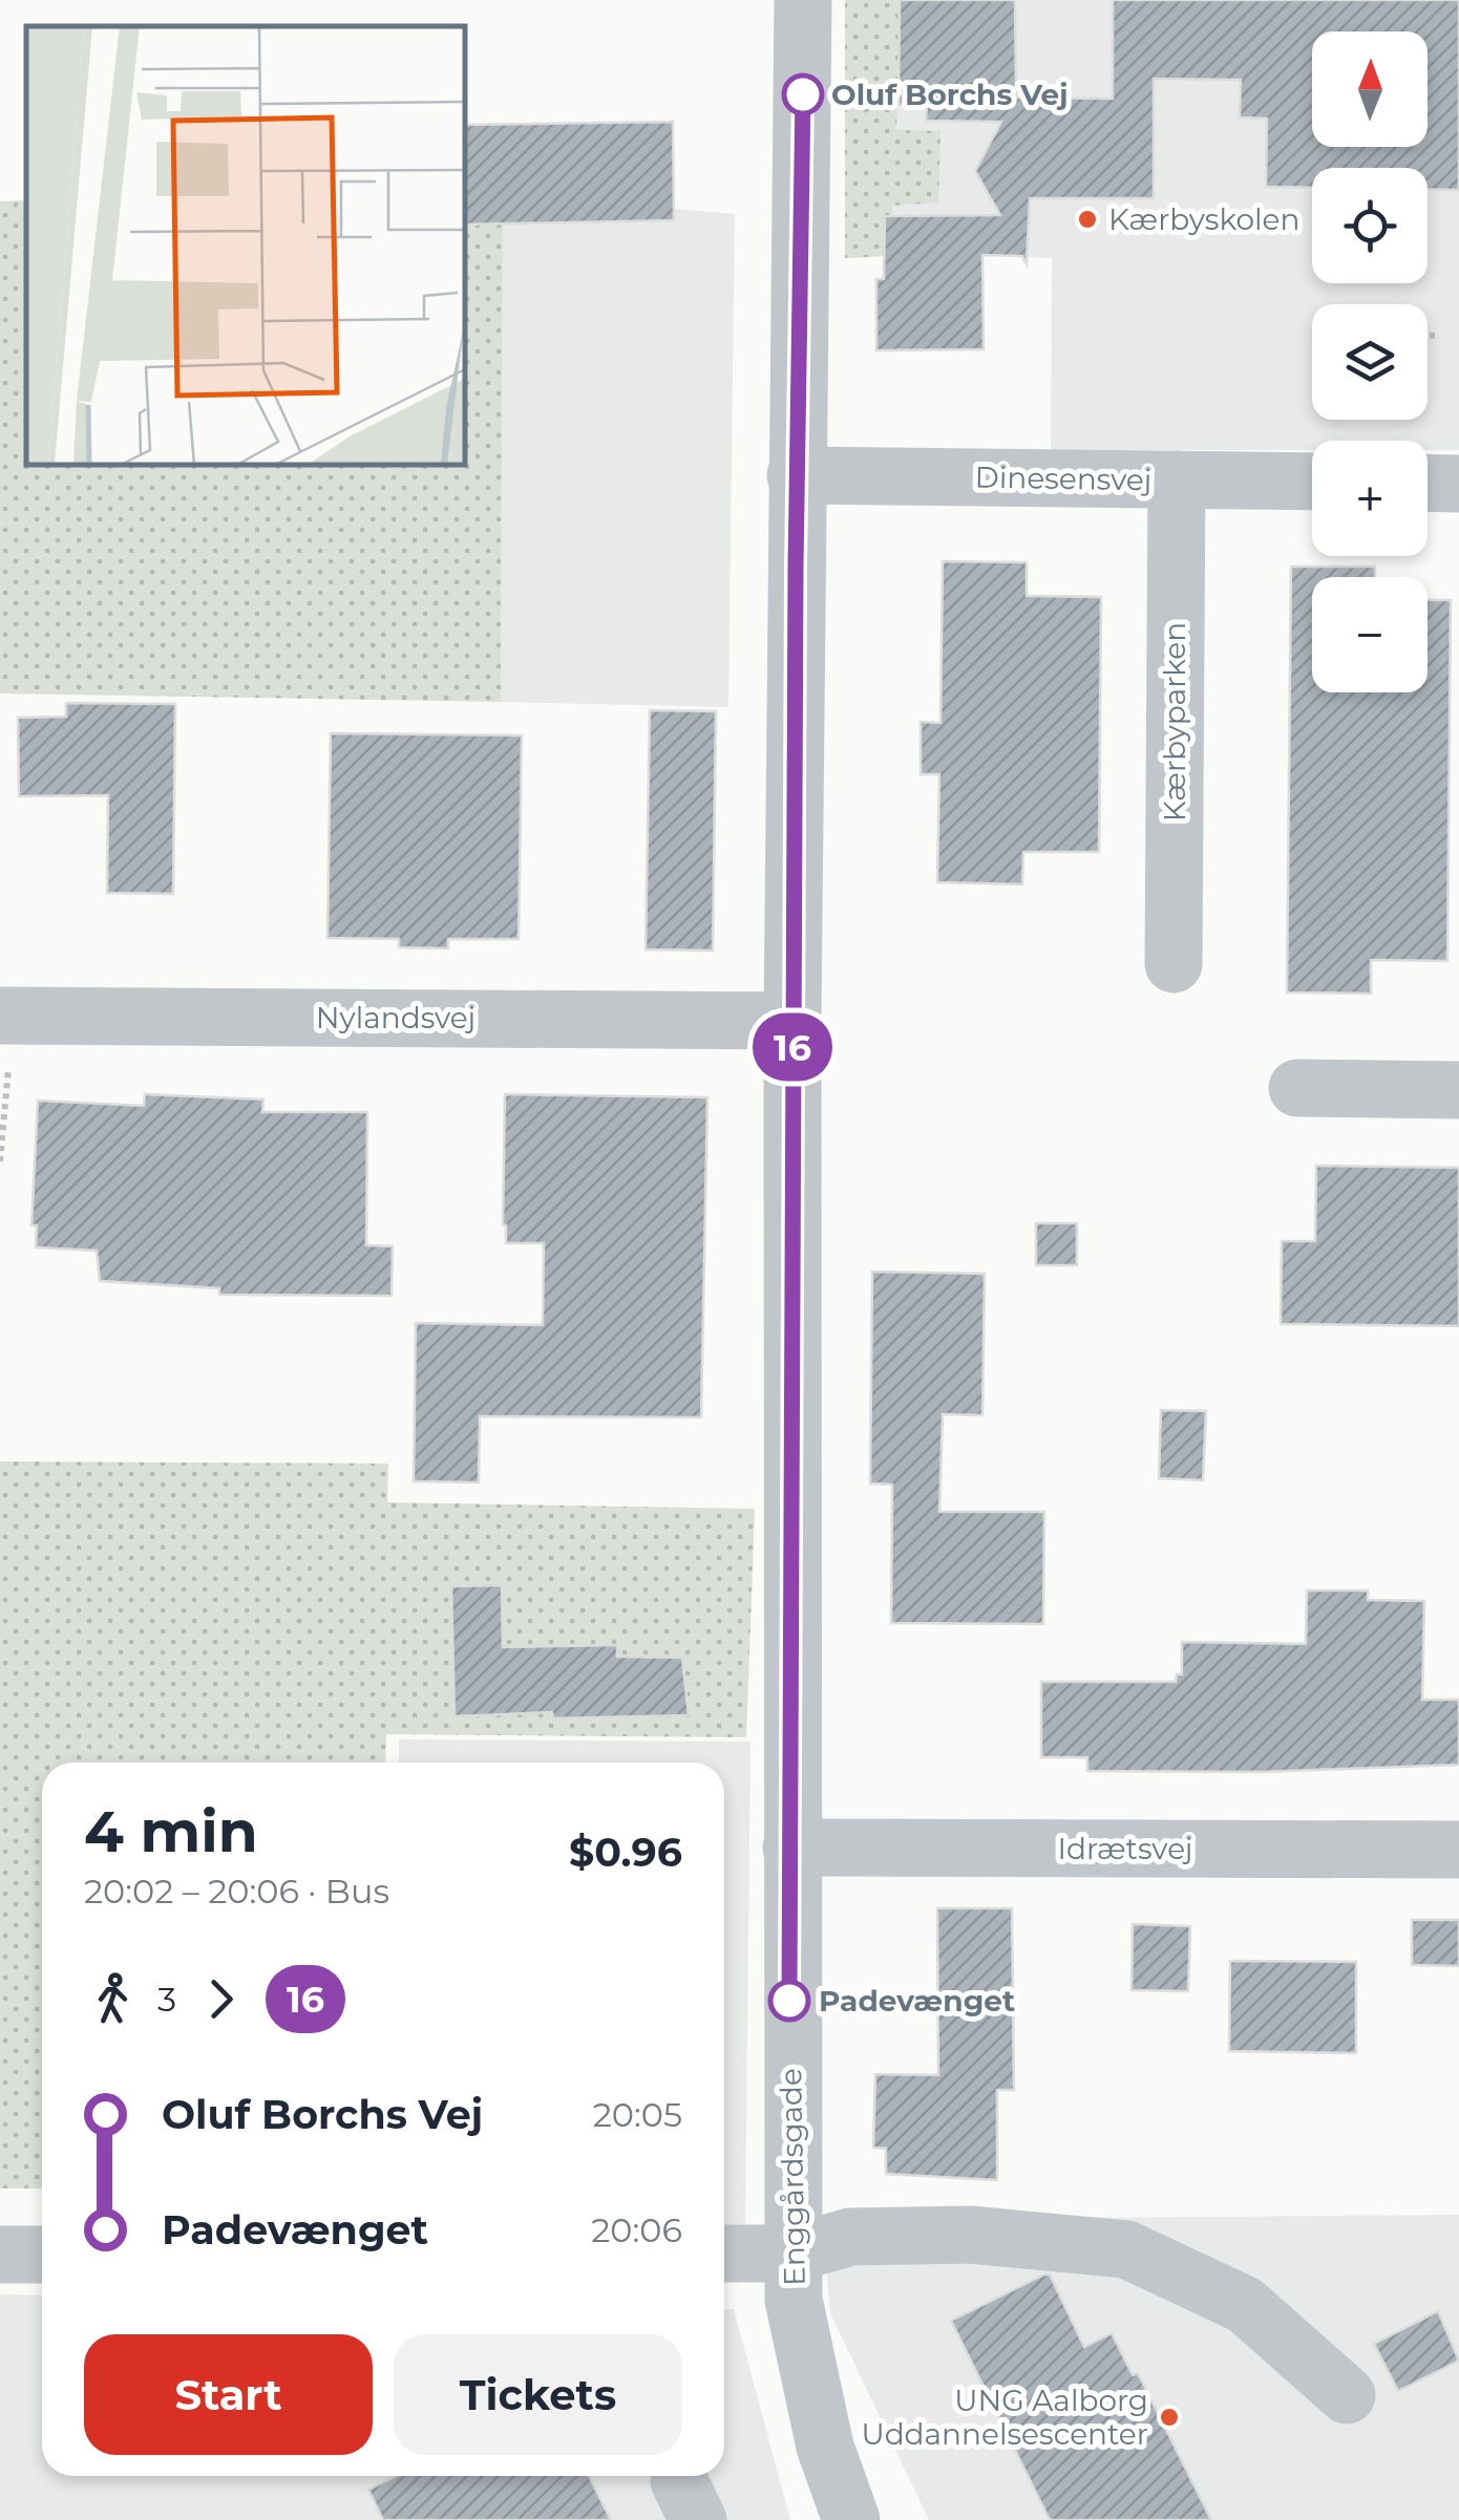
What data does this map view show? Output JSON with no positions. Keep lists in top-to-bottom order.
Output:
{
  "streets": {
    "street": [
      "Dinesensvej",
      "Kærbyparken",
      "Nylandsvej",
      "Idrætsvej",
      "Enggårdsgade"
    ]
  },
  "crossings": [
    ["Dinesensvej", "Kærbyparken"],
    ["Dinesensvej", "Enggårdsgade"],
    ["Nylandsvej", "Enggårdsgade"],
    ["Idrætsvej", "Enggårdsgade"]
  ],
  "places": [
    "Oluf Borchs Vej",
    "Kærbyskolen",
    "Padevænget",
    "UNG Aalborg Uddannelsescenter"
  ],
  "lines": ["bus line 16"],
  "north": "top",
  "page": {
    "on_map": "16",
    "map_buttons": ["+", "−"],
    "heading": ["4 min", "20:02 – 20:06 · Bus", "$0.96"],
    "legs": ["3", "16"],
    "list": [
      {
        "name": "Oluf Borchs Vej",
        "value": "20:05"
      },
      {
        "name": "Padevænget",
        "value": "20:06"
      }
    ],
    "buttons": ["Start", "Tickets"]
  }
}
